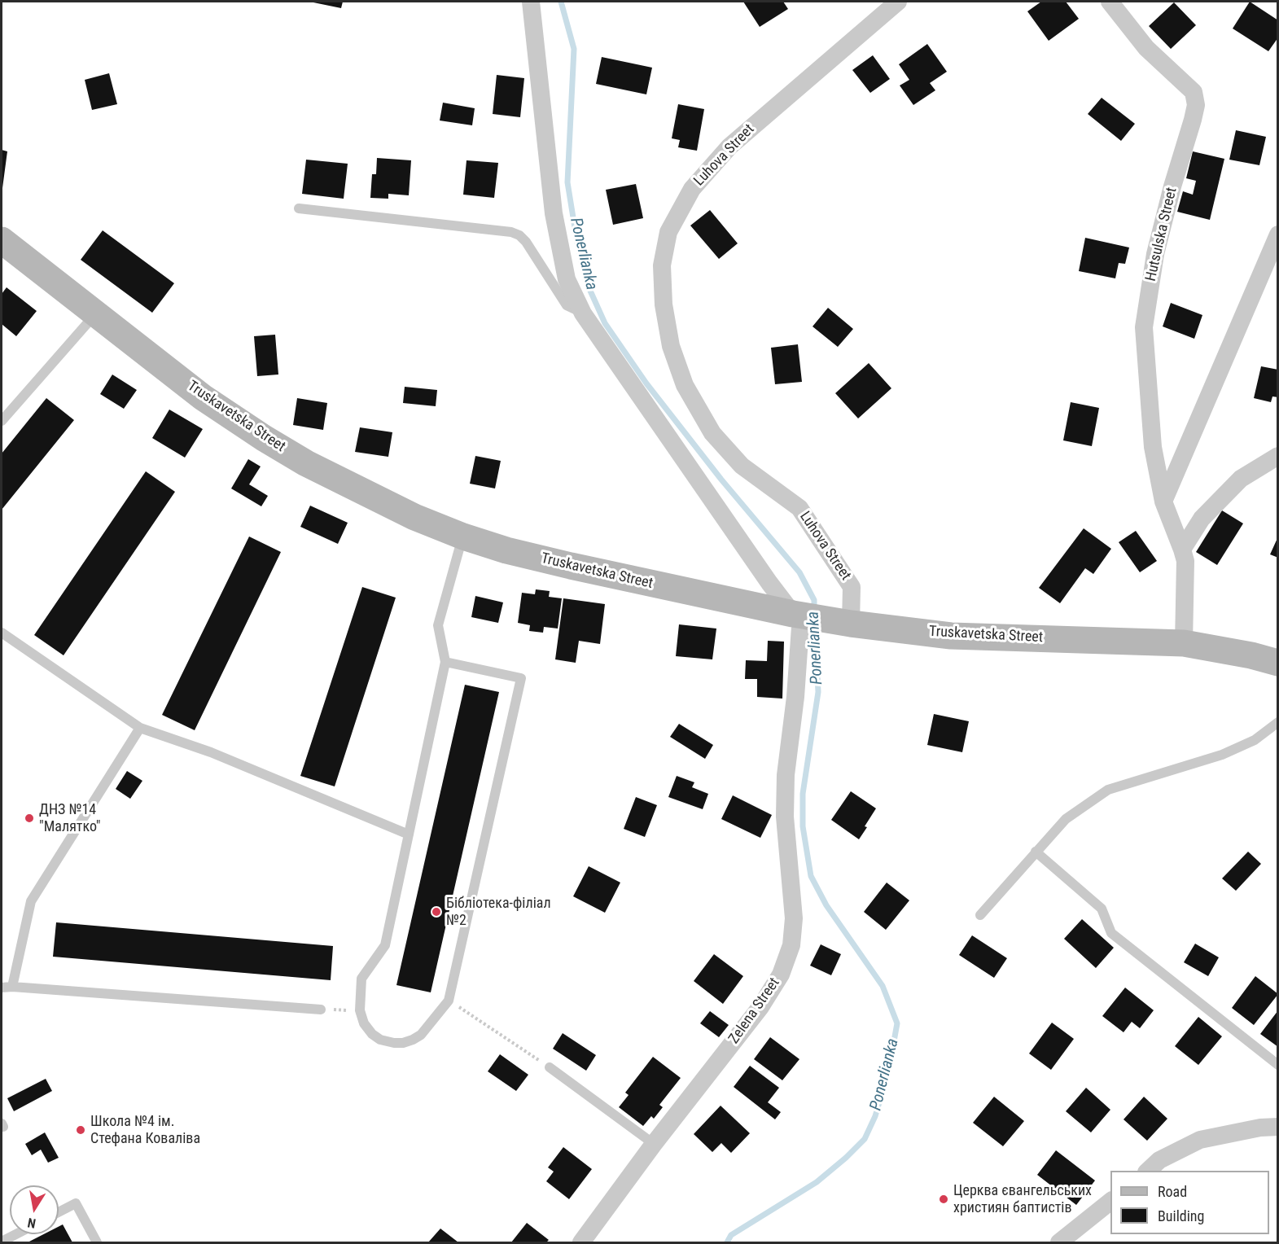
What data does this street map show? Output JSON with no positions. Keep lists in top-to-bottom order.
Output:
{
  "streets": {
    "main road": ["Truskavetska Street"],
    "street": ["Luhova Street", "Hutsulska Street", "Zelena Street"]
  },
  "crossings": [
    ["Luhova Street", "Truskavetska Street"],
    ["Luhova Street", "Zelena Street"],
    ["Hutsulska Street", "Truskavetska Street"],
    ["Truskavetska Street", "Zelena Street"]
  ],
  "water": ["Ponerlianka"],
  "places": [
    "ДНЗ №14 \"Малятко\"",
    "Бібліотека-філіал №2",
    "Школа №4 ім. Стефана Коваліва",
    "Церква євангельських християн баптистів"
  ],
  "legend": ["Road", "Building"],
  "north": "bottom"
}
